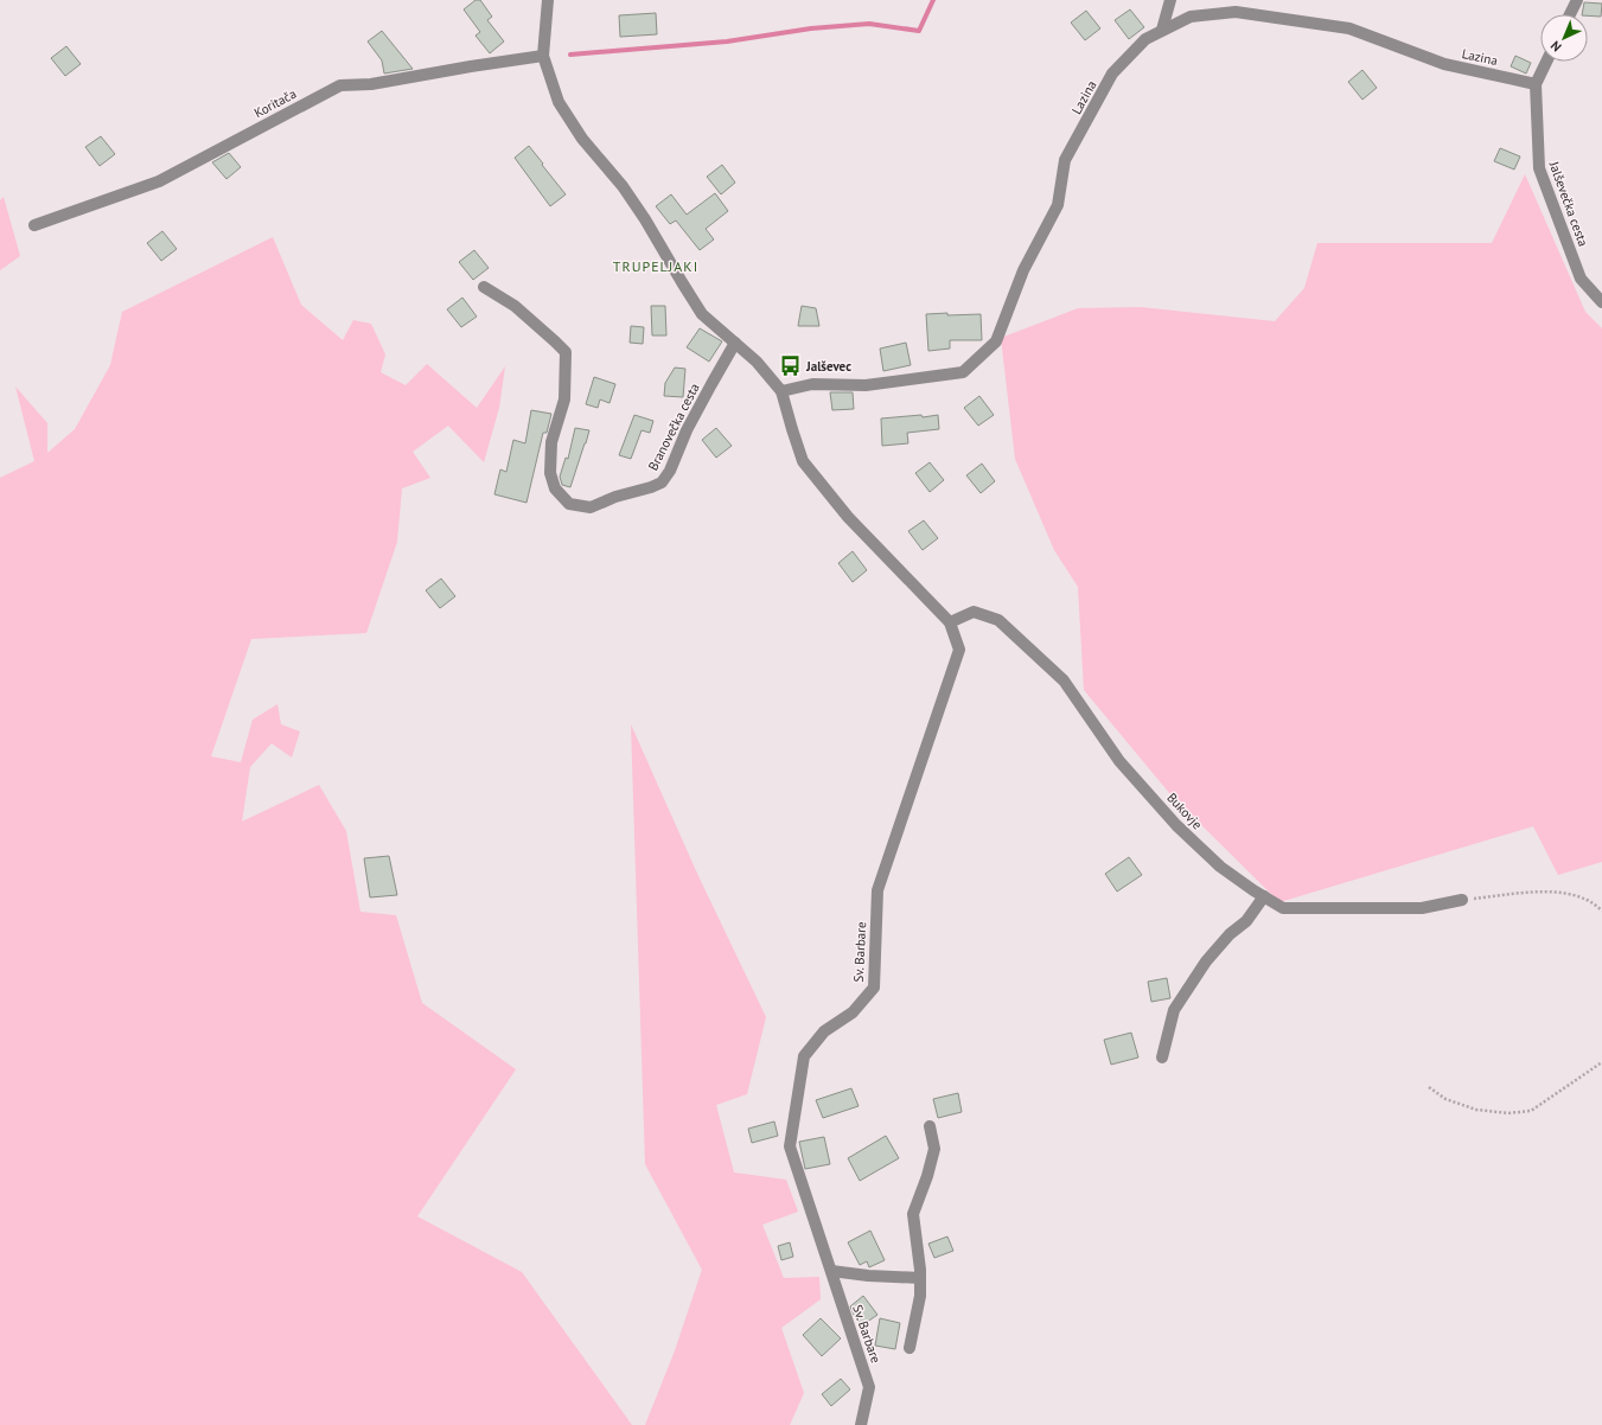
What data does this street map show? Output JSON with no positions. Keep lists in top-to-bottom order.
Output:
{
  "streets": {
    "street": [
      "Lazina",
      "Koritača",
      "Jalševečka cesta",
      "Branovečka cesta",
      "Bukovje",
      "Sv. Barbare"
    ]
  },
  "crossings": [
    ["Lazina", "Jalševečka cesta"],
    ["Bukovje", "Sv. Barbare"]
  ],
  "districts": ["TRUPELJAKI"],
  "places": {
    "bus stop": ["Jalševec"]
  },
  "north": "bottom left"
}
